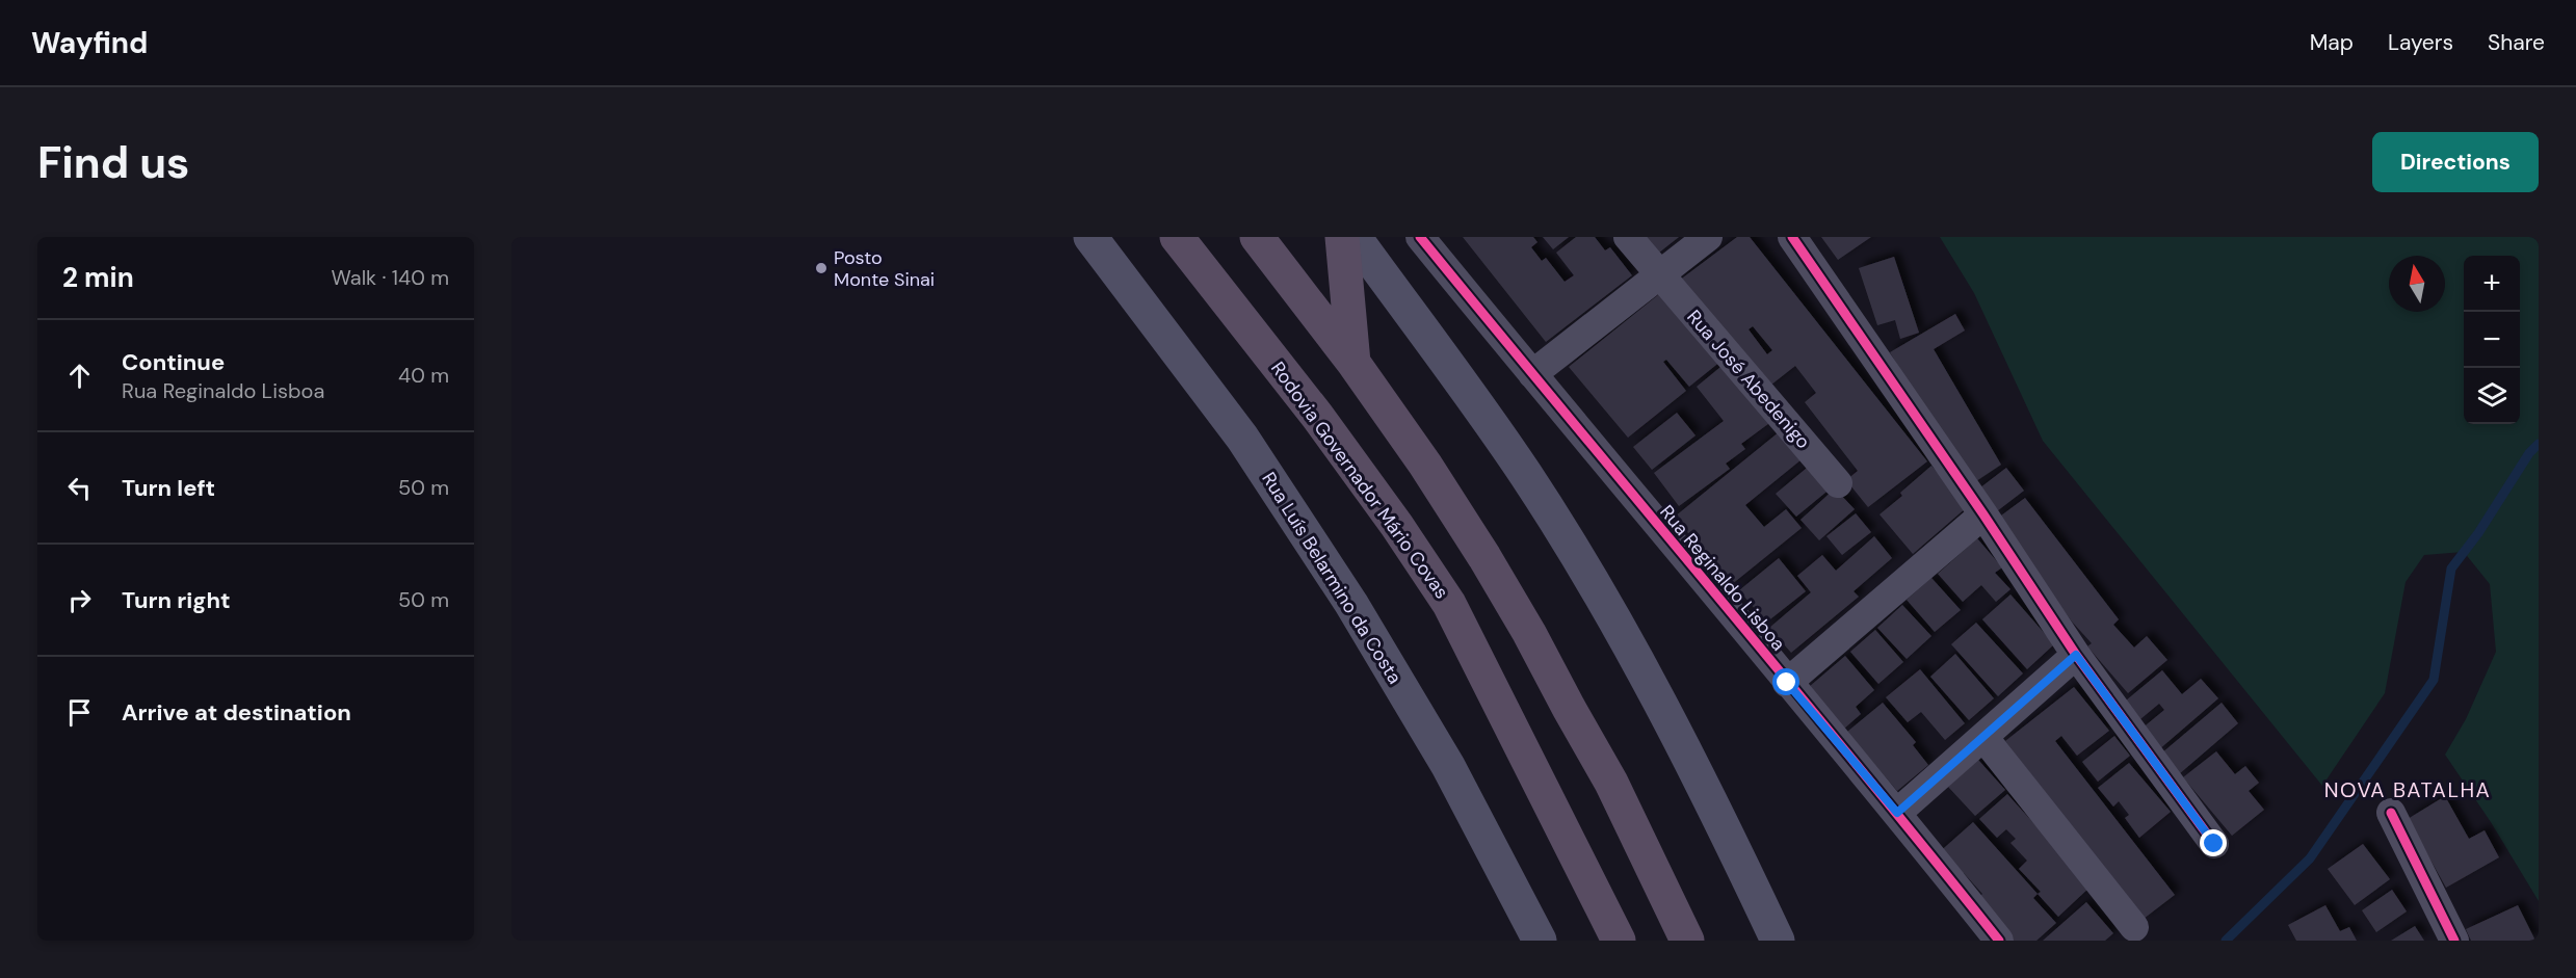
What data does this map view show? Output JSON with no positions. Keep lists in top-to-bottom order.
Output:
{
  "streets": {
    "highway": ["Rodovia Governador Mário Covas"],
    "main road": ["Rua Luís Belarmino da Costa"],
    "street": ["Rua José Abedenigo", "Rua Reginaldo Lisboa"]
  },
  "districts": ["NOVA BATALHA"],
  "places": ["Posto Monte Sinai"],
  "north": "top",
  "page": {
    "header": "Wayfind",
    "nav": ["Map", "Layers", "Share"],
    "buttons": "Directions",
    "title": "Find us",
    "heading": ["2 min", "Walk · 140 m"],
    "map_buttons": ["+", "−"],
    "list": [
      ["Continue", "Rua Reginaldo Lisboa", "40 m"],
      ["Turn left", "50 m"],
      ["Turn right", "50 m"],
      "Arrive at destination"
    ]
  }
}
